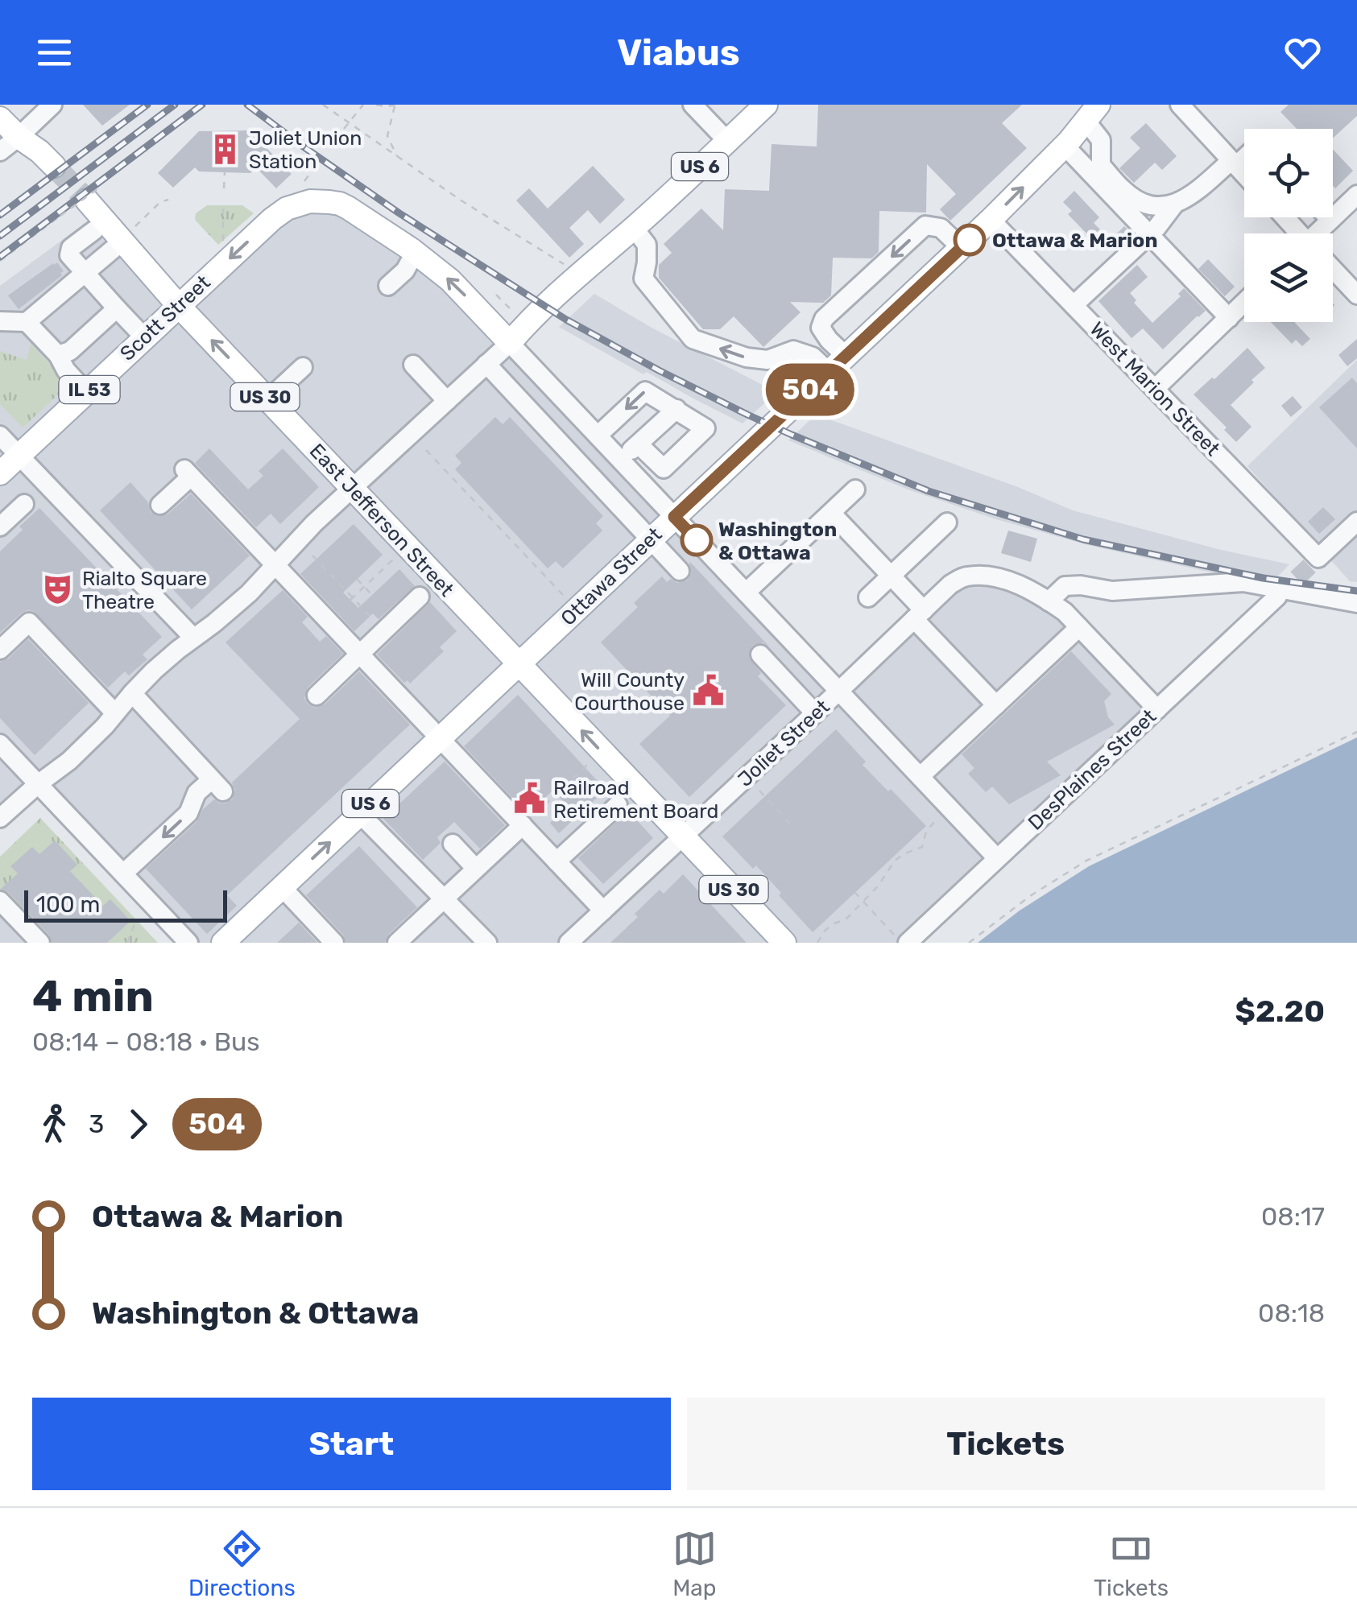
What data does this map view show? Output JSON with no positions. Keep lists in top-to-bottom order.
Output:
{
  "streets": {
    "main road": [
      "US 6",
      "Scott Street",
      "IL 53",
      "US 30",
      "East Jefferson Street",
      "Ottawa Street"
    ],
    "street": ["West Marion Street", "Joliet Street", "DesPlaines Street"]
  },
  "crossings": [
    ["Scott Street", "East Jefferson Street"],
    ["West Marion Street", "Ottawa Street"],
    ["US 30", "East Jefferson Street"],
    ["US 30", "Ottawa Street"],
    ["US 30", "Joliet Street"],
    ["East Jefferson Street", "Ottawa Street"]
  ],
  "one_way": ["Scott Street"],
  "places": {
    "building": ["Joliet Union Station"],
    "other": ["Ottawa & Marion", "Washington & Ottawa"],
    "theatre": ["Rialto Square Theatre"],
    "public building": ["Will County Courthouse", "Railroad Retirement Board"]
  },
  "lines": ["bus line 504"],
  "scale_bar": "100 m",
  "page": {
    "header": "Viabus",
    "on_map": "504",
    "scale": "100 m",
    "heading": ["4 min", "08:14 – 08:18 · Bus", "$2.20"],
    "legs": ["3", "504"],
    "list": [
      {
        "name": "Ottawa & Marion",
        "value": "08:17"
      },
      {
        "name": "Washington & Ottawa",
        "value": "08:18"
      }
    ],
    "buttons": ["Start", "Tickets"],
    "tabs": ["Directions", "Map", "Tickets"]
  }
}
